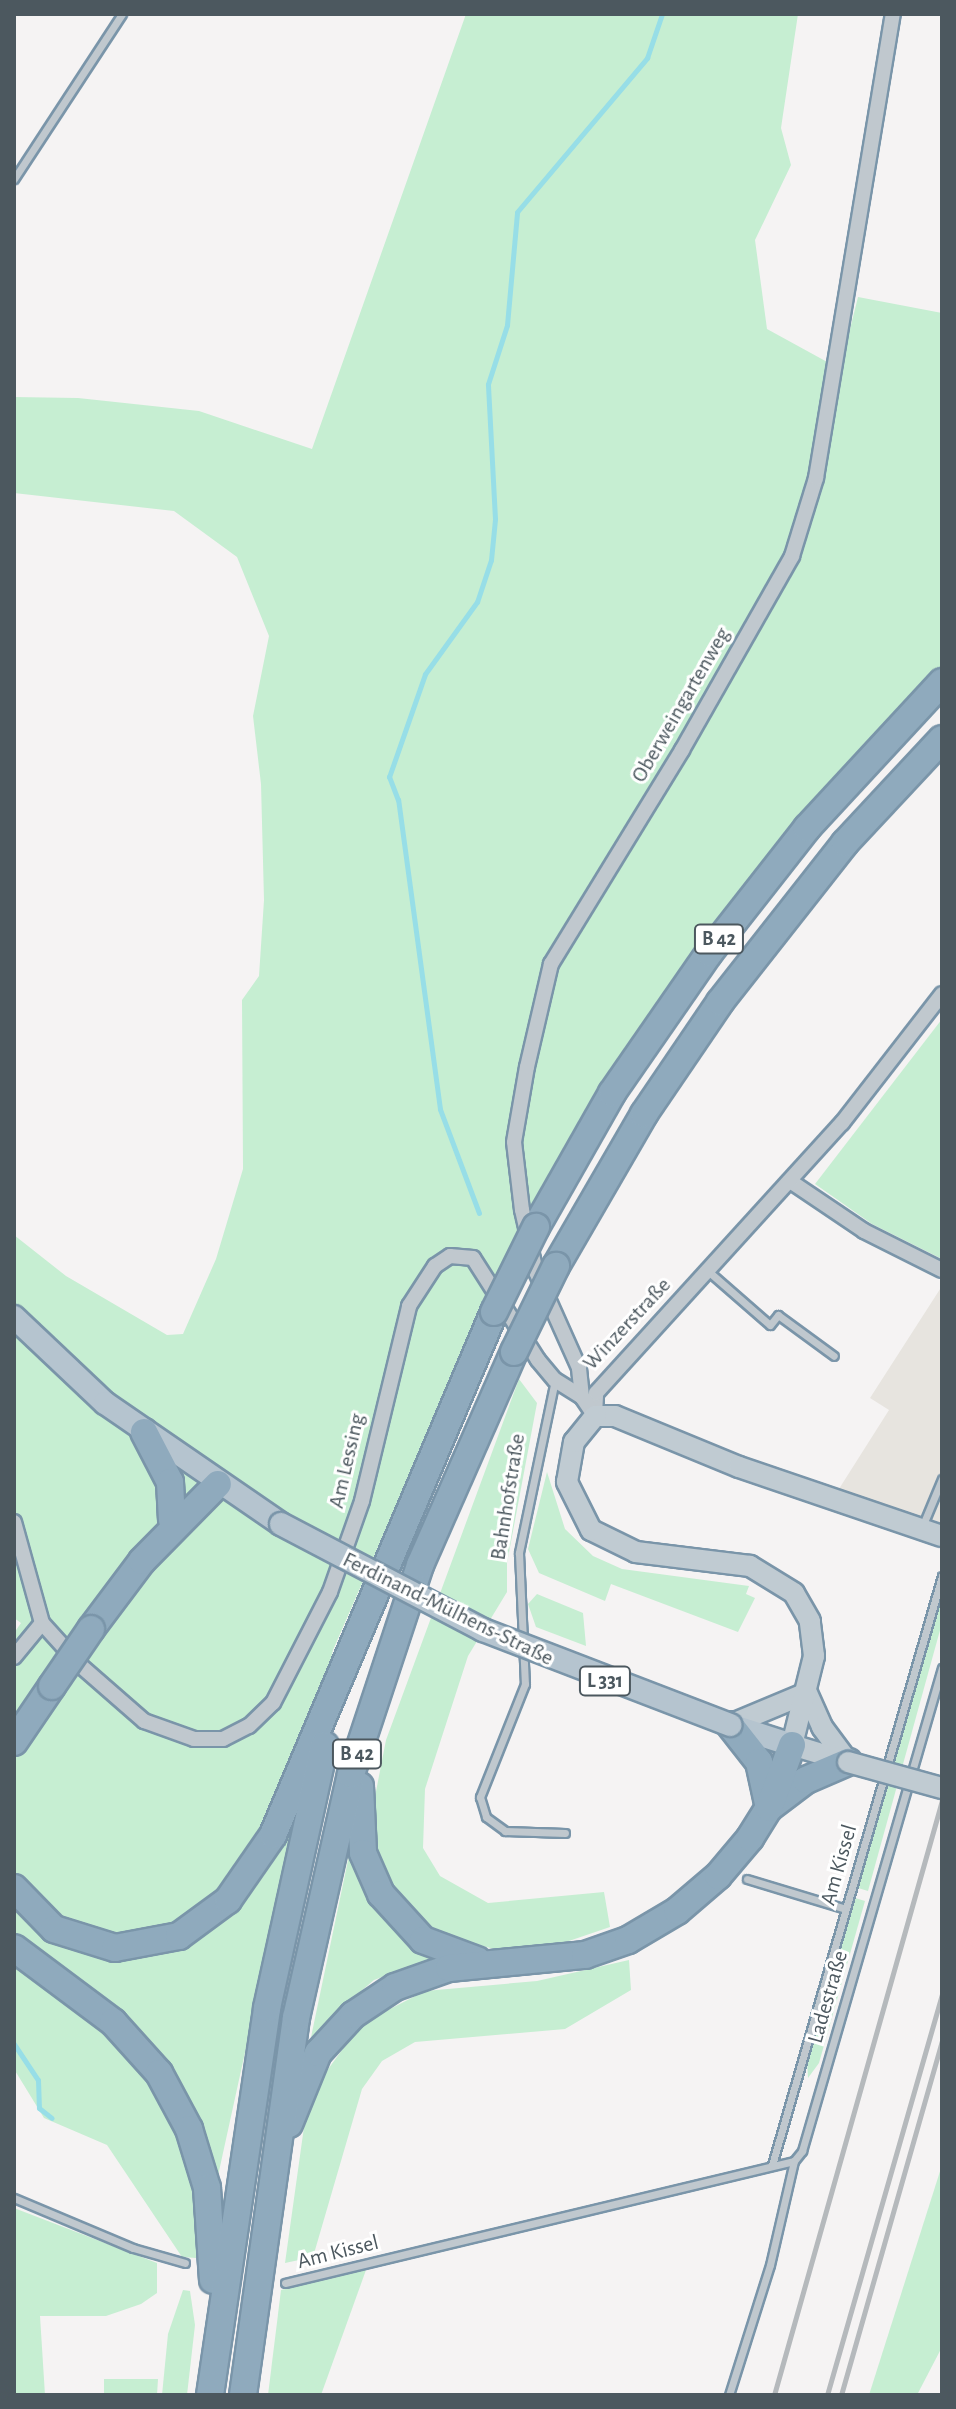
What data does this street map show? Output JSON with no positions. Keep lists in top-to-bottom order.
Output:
{
  "streets": {
    "highway": ["B 42"],
    "main road": ["Ferdinand-Mülhens-Straße", "L 331"],
    "street": ["Oberweingartenweg", "Winzerstraße", "Am Lessing"],
    "lane": ["Bahnhofstraße", "Am Kissel", "Ladestraße"]
  },
  "crossings": [
    ["Oberweingartenweg", "Am Lessing"],
    ["Winzerstraße", "Am Lessing"],
    ["Winzerstraße", "Ferdinand-Mülhens-Straße"],
    ["Am Lessing", "Bahnhofstraße"],
    ["Am Kissel", "Ladestraße"]
  ]
}
